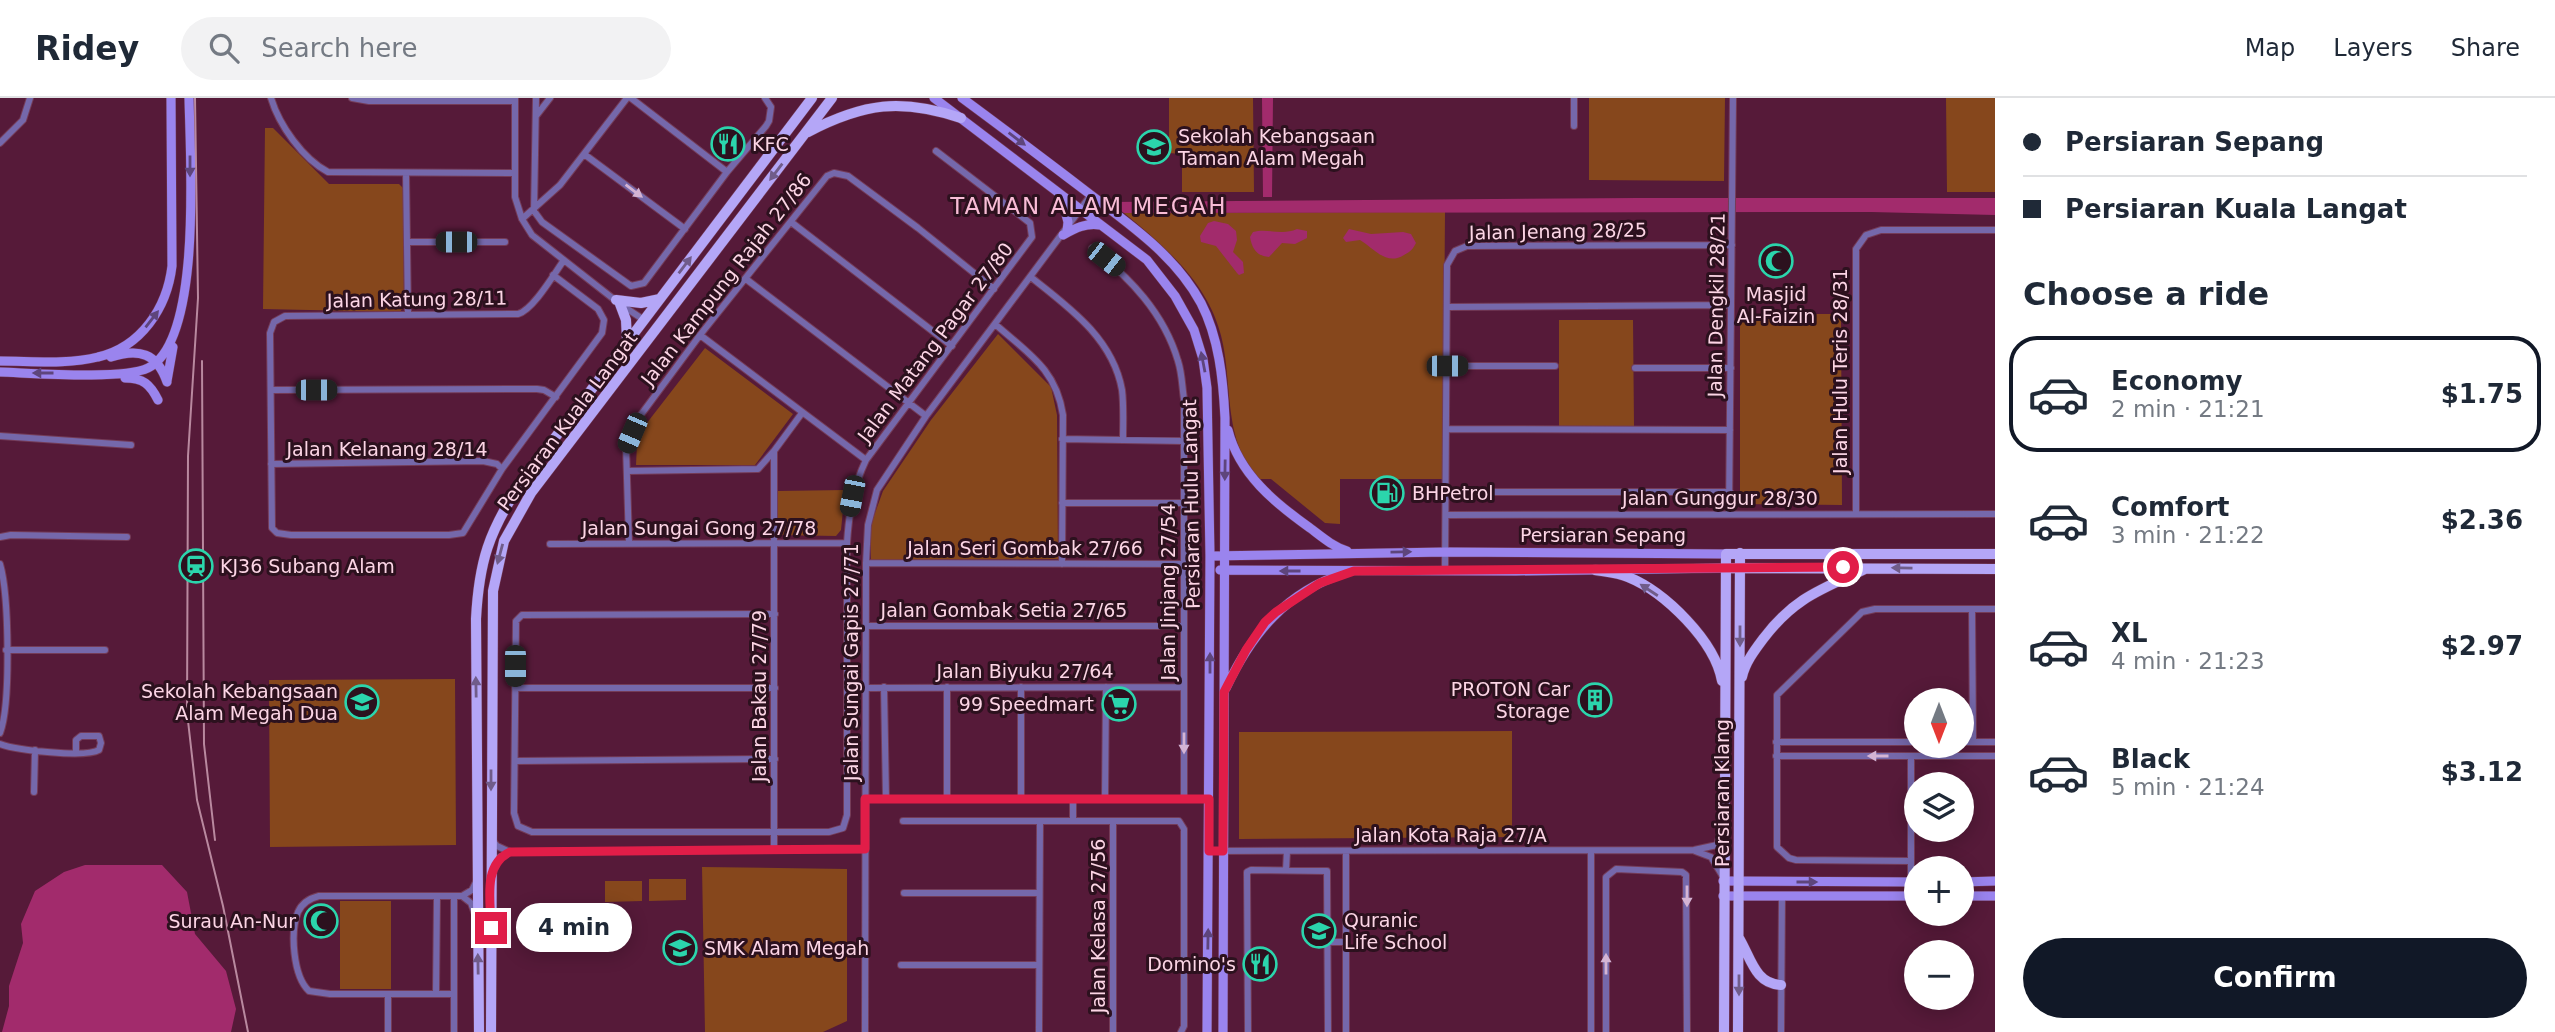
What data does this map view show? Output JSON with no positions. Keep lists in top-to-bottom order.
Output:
{
  "streets": {
    "main road": [
      "Persiaran Kuala Langat",
      "Persiaran Hulu Langat",
      "Persiaran Sepang",
      "Persiaran Klang"
    ],
    "street": [
      "Jalan Jenang 28/25",
      "Jalan Kampung Rajah 27/86",
      "Jalan Katung 28/11",
      "Jalan Dengkil 28/21",
      "Jalan Matang Pagar 27/80",
      "Jalan Hulu Teris 28/31",
      "Jalan Kelanang 28/14",
      "Jalan Gunggur 28/30",
      "Jalan Sungai Gong 27/78",
      "Jalan Seri Gombak 27/66",
      "Jalan Jinjang 27/54",
      "Jalan Gombak Setia 27/65",
      "Jalan Sungai Gapis 27/71",
      "Jalan Biyuku 27/64",
      "Jalan Bakau 27/79",
      "Jalan Kota Raja 27/A",
      "Jalan Kelasa 27/56"
    ]
  },
  "crossings": [
    ["Jalan Jenang 28/25", "Jalan Dengkil 28/21"],
    ["Jalan Jenang 28/25", "Jalan Gunggur 28/30"],
    ["Jalan Jenang 28/25", "Persiaran Sepang"],
    ["Jalan Kampung Rajah 27/86", "Jalan Matang Pagar 27/80"],
    ["Jalan Kampung Rajah 27/86", "Jalan Sungai Gong 27/78"],
    ["Jalan Dengkil 28/21", "Jalan Gunggur 28/30"],
    ["Jalan Matang Pagar 27/80", "Jalan Sungai Gong 27/78"],
    ["Jalan Matang Pagar 27/80", "Jalan Bakau 27/79"],
    ["Jalan Hulu Teris 28/31", "Jalan Gunggur 28/30"],
    ["Persiaran Hulu Langat", "Persiaran Sepang"],
    ["Persiaran Hulu Langat", "Jalan Sungai Gapis 27/71"],
    ["Persiaran Hulu Langat", "Jalan Kota Raja 27/A"],
    ["Jalan Sungai Gong 27/78", "Jalan Bakau 27/79"],
    ["Persiaran Sepang", "Persiaran Klang"],
    ["Jalan Seri Gombak 27/66", "Jalan Jinjang 27/54"],
    ["Jalan Seri Gombak 27/66", "Jalan Sungai Gapis 27/71"],
    ["Jalan Jinjang 27/54", "Jalan Gombak Setia 27/65"],
    ["Jalan Jinjang 27/54", "Jalan Biyuku 27/64"],
    ["Jalan Gombak Setia 27/65", "Jalan Sungai Gapis 27/71"],
    ["Jalan Sungai Gapis 27/71", "Jalan Biyuku 27/64"]
  ],
  "districts": ["TAMAN ALAM MEGAH"],
  "places": {
    "restaurant": ["KFC", "Domino's"],
    "school or university": [
      "Sekolah Kebangsaan Taman Alam Megah",
      "Sekolah Kebangsaan Alam Megah Dua",
      "Quranic Life School",
      "SMK Alam Megah"
    ],
    "mosque": ["Masjid Al-Faizin", "Surau An-Nur"],
    "fuel station": ["BHPetrol"],
    "station": ["KJ36 Subang Alam"],
    "building": ["PROTON Car Storage"],
    "supermarket": ["99 Speedmart"]
  },
  "north": "bottom",
  "page": {
    "header": "Ridey",
    "search": "Search here",
    "nav": ["Map", "Layers", "Share"],
    "banner": ["Persiaran Sepang", "Persiaran Kuala Langat"],
    "heading": "Choose a ride",
    "list": [
      {
        "name": "Economy",
        "note": "2 min · 21:21",
        "value": "$1.75"
      },
      {
        "name": "Comfort",
        "note": "3 min · 21:22",
        "value": "$2.36"
      },
      {
        "name": "XL",
        "note": "4 min · 21:23",
        "value": "$2.97"
      },
      {
        "name": "Black",
        "note": "5 min · 21:24",
        "value": "$3.12"
      }
    ],
    "map_buttons": ["+", "−"],
    "bubble": "4 min",
    "buttons": "Confirm"
  }
}
